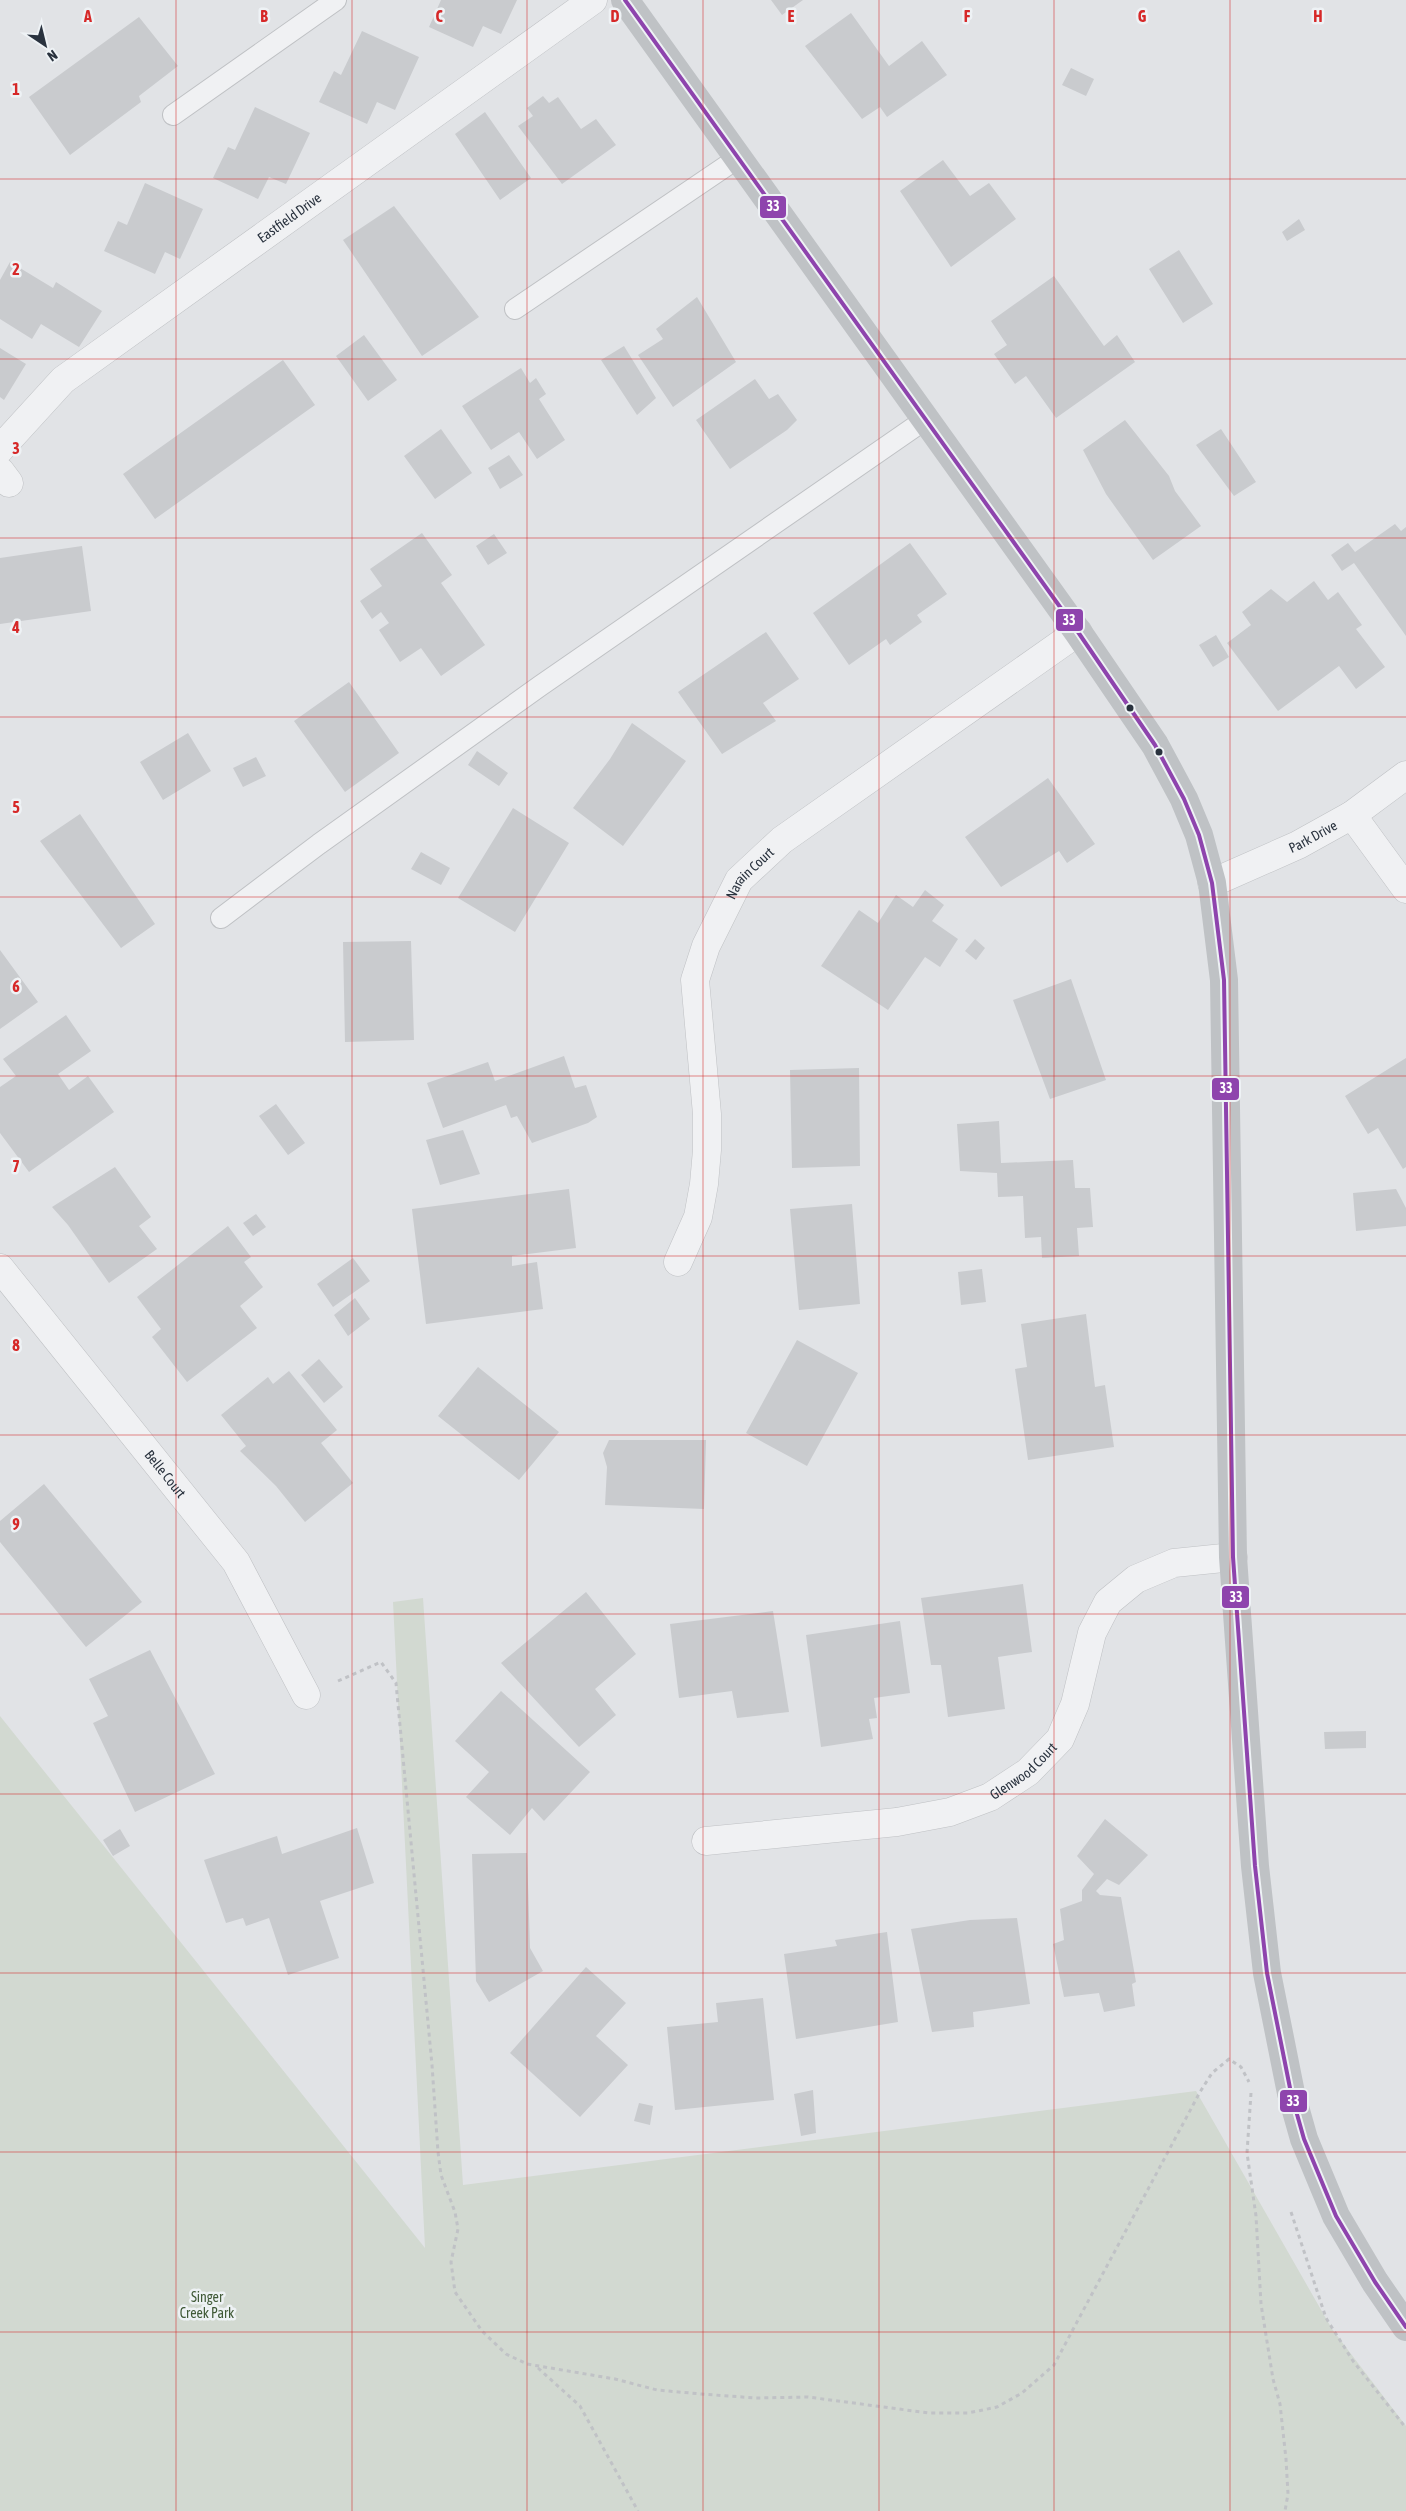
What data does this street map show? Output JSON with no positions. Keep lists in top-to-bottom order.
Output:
{
  "streets": {
    "street": [
      "Eastfield Drive",
      "Park Drive",
      "Narain Court",
      "Belle Court",
      "Glenwood Court"
    ]
  },
  "parks": ["Singer Creek Park"],
  "lines": ["transit line 33"],
  "north": "bottom right",
  "grid": {
    "columns": [
      "A",
      "B",
      "C",
      "D",
      "E",
      "F",
      "G",
      "H"
    ],
    "rows": [
      "1",
      "2",
      "3",
      "4",
      "5",
      "6",
      "7",
      "8",
      "9"
    ]
  }
}
